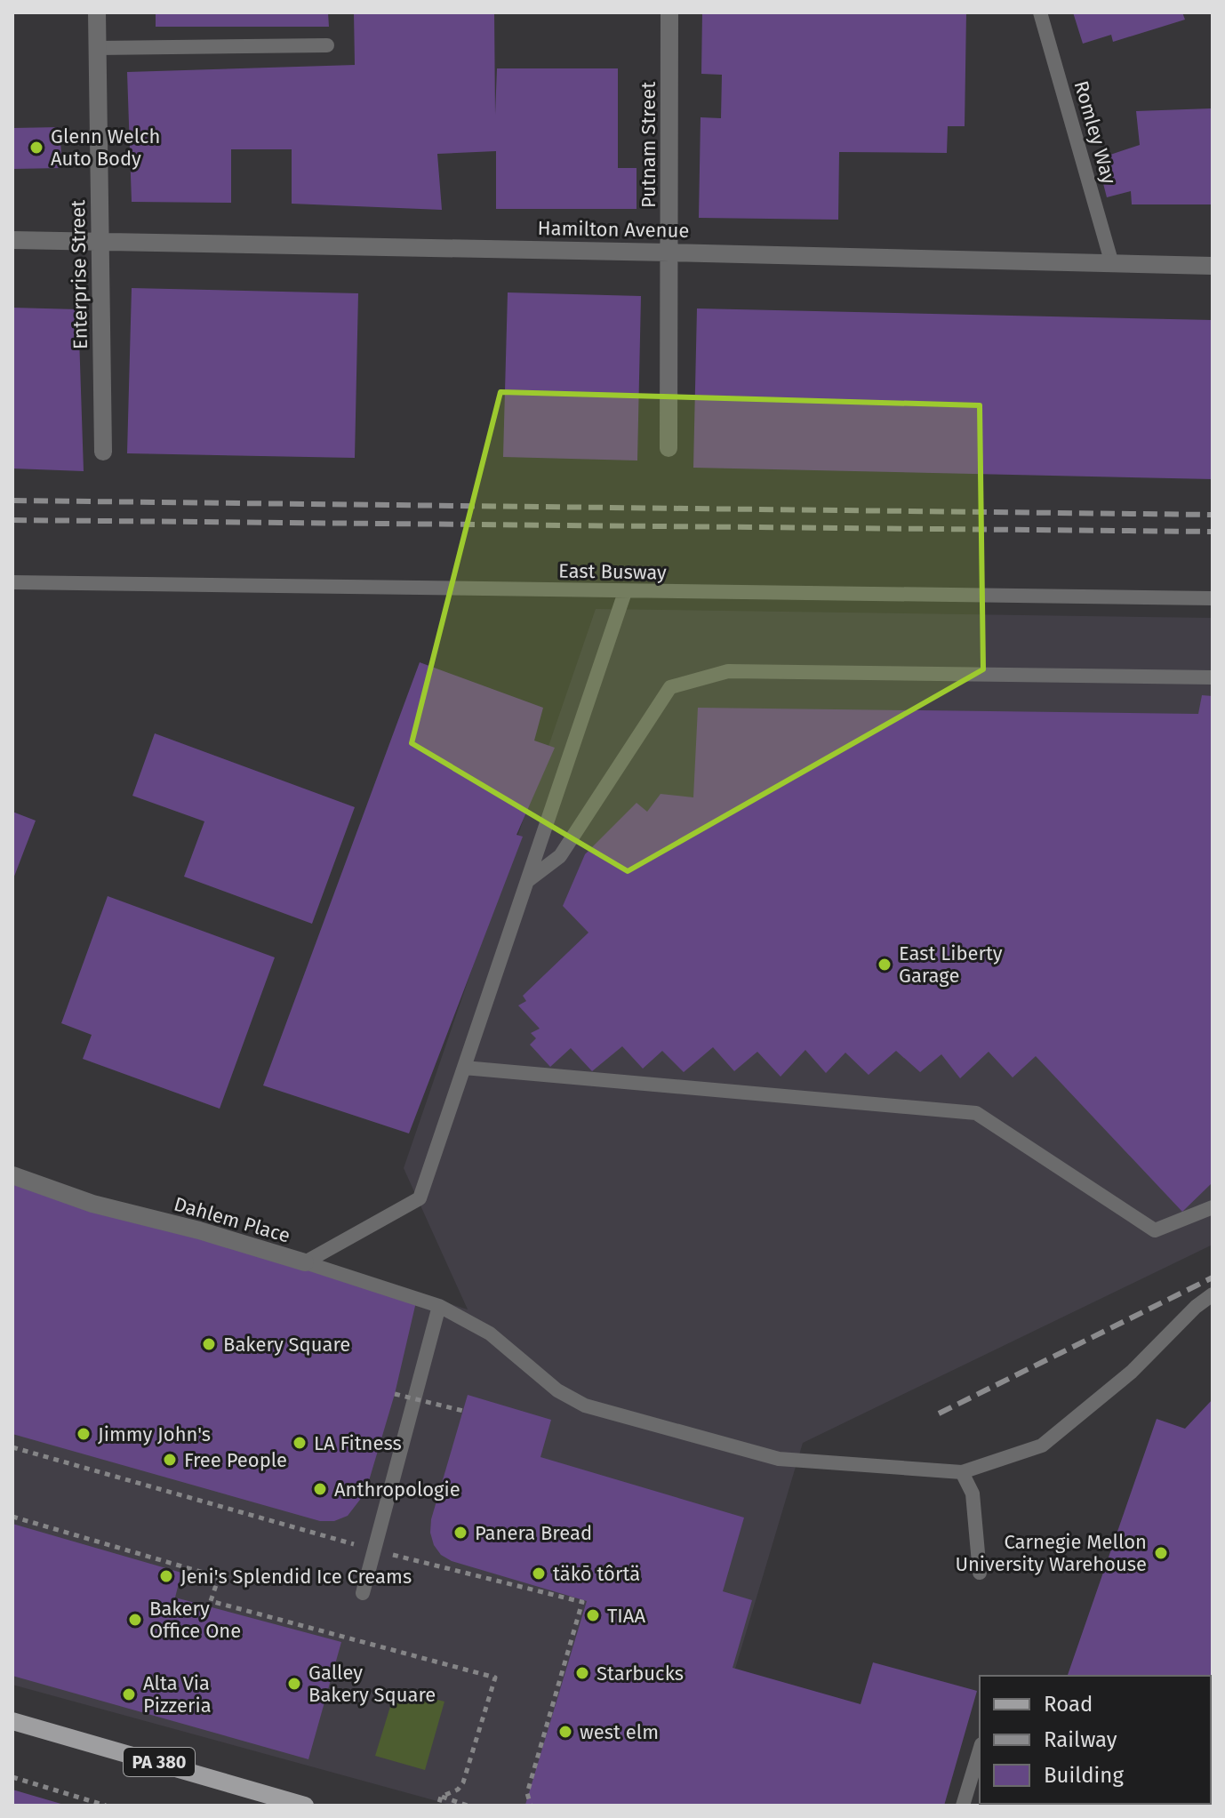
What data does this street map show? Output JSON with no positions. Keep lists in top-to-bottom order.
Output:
{
  "streets": {
    "main road": ["PA 380"],
    "street": [
      "Putnam Street",
      "Hamilton Avenue",
      "Enterprise Street",
      "Dahlem Place"
    ],
    "lane": ["Romley Way", "East Busway"]
  },
  "crossings": [
    ["Romley Way", "Hamilton Avenue"],
    ["Putnam Street", "Hamilton Avenue"],
    ["Hamilton Avenue", "Enterprise Street"]
  ],
  "places": [
    "Glenn Welch Auto Body",
    "East Liberty Garage",
    "Bakery Square",
    "Jimmy John's",
    "LA Fitness",
    "Free People",
    "Anthropologie",
    "Panera Bread",
    "Carnegie Mellon University Warehouse",
    "täkō tôrtä",
    "Jeni's Splendid Ice Creams",
    "TIAA",
    "Bakery Office One",
    "Starbucks",
    "Galley Bakery Square",
    "Alta Via Pizzeria",
    "west elm"
  ],
  "legend": ["Road", "Railway", "Building"]
}
